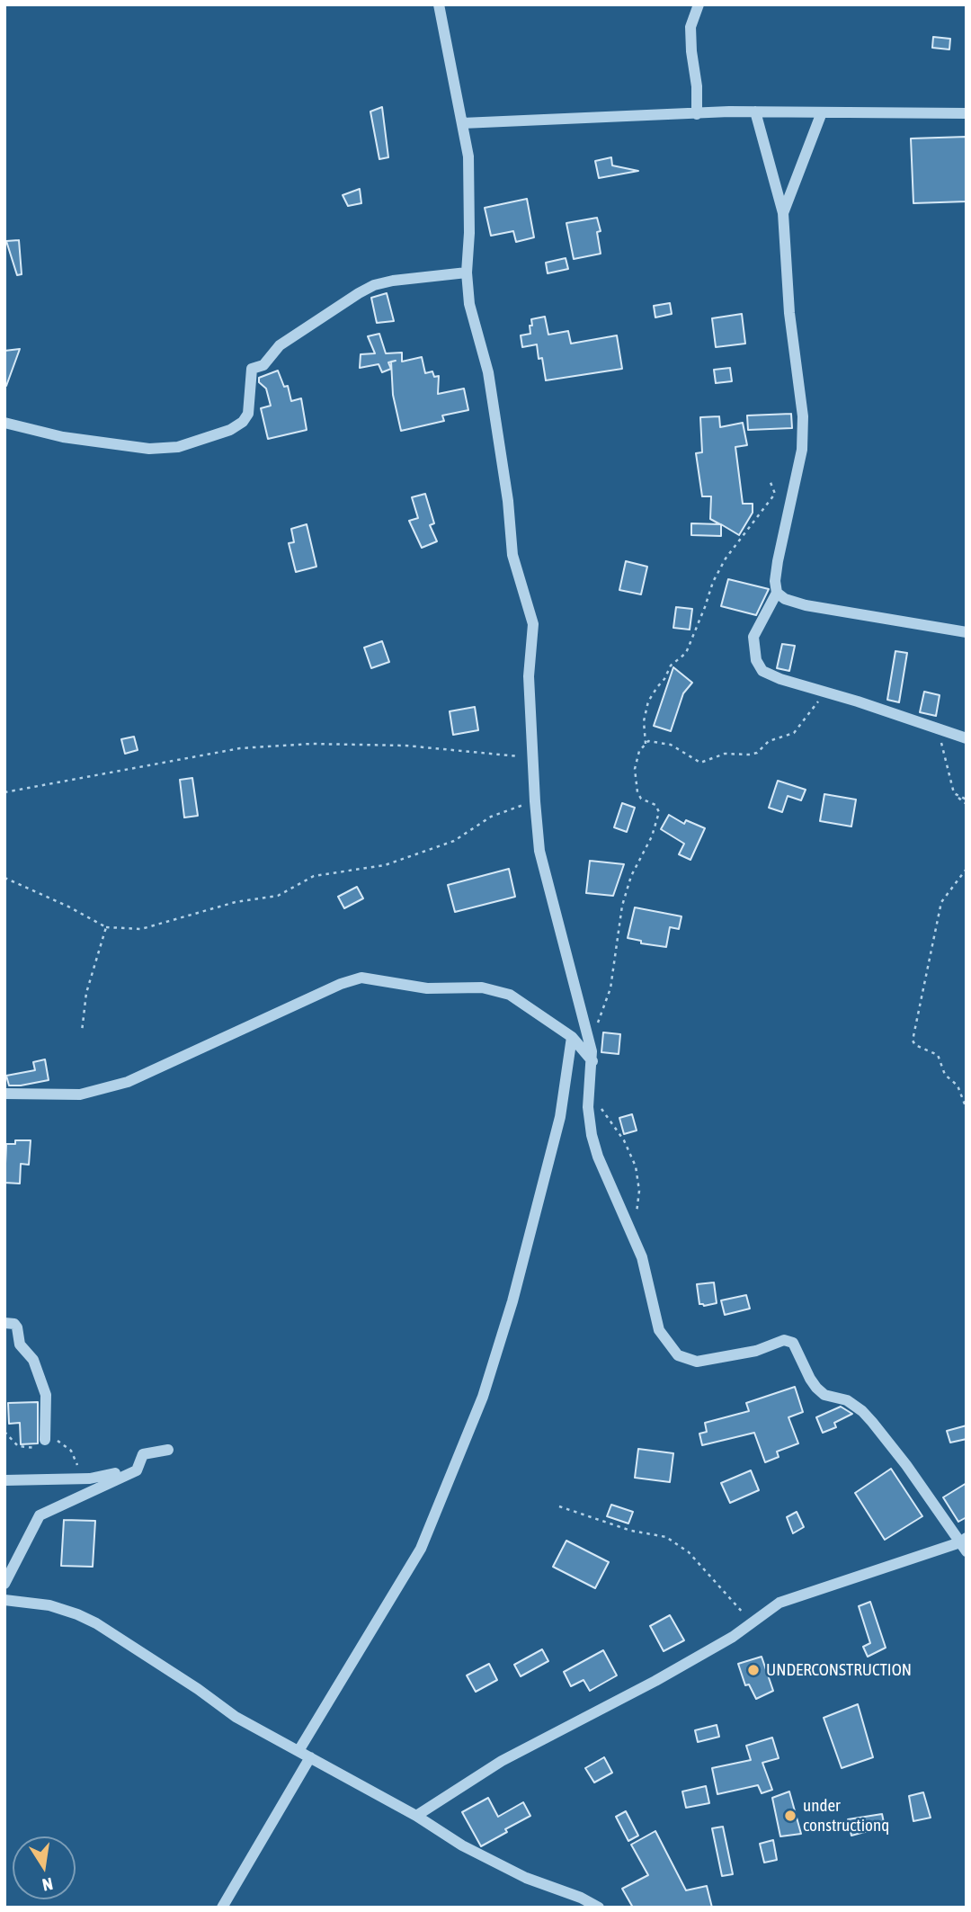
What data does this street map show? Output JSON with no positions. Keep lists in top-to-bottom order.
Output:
{
  "places": ["UNDERCONSTRUCTION", "under constructionq"],
  "north": "bottom"
}
